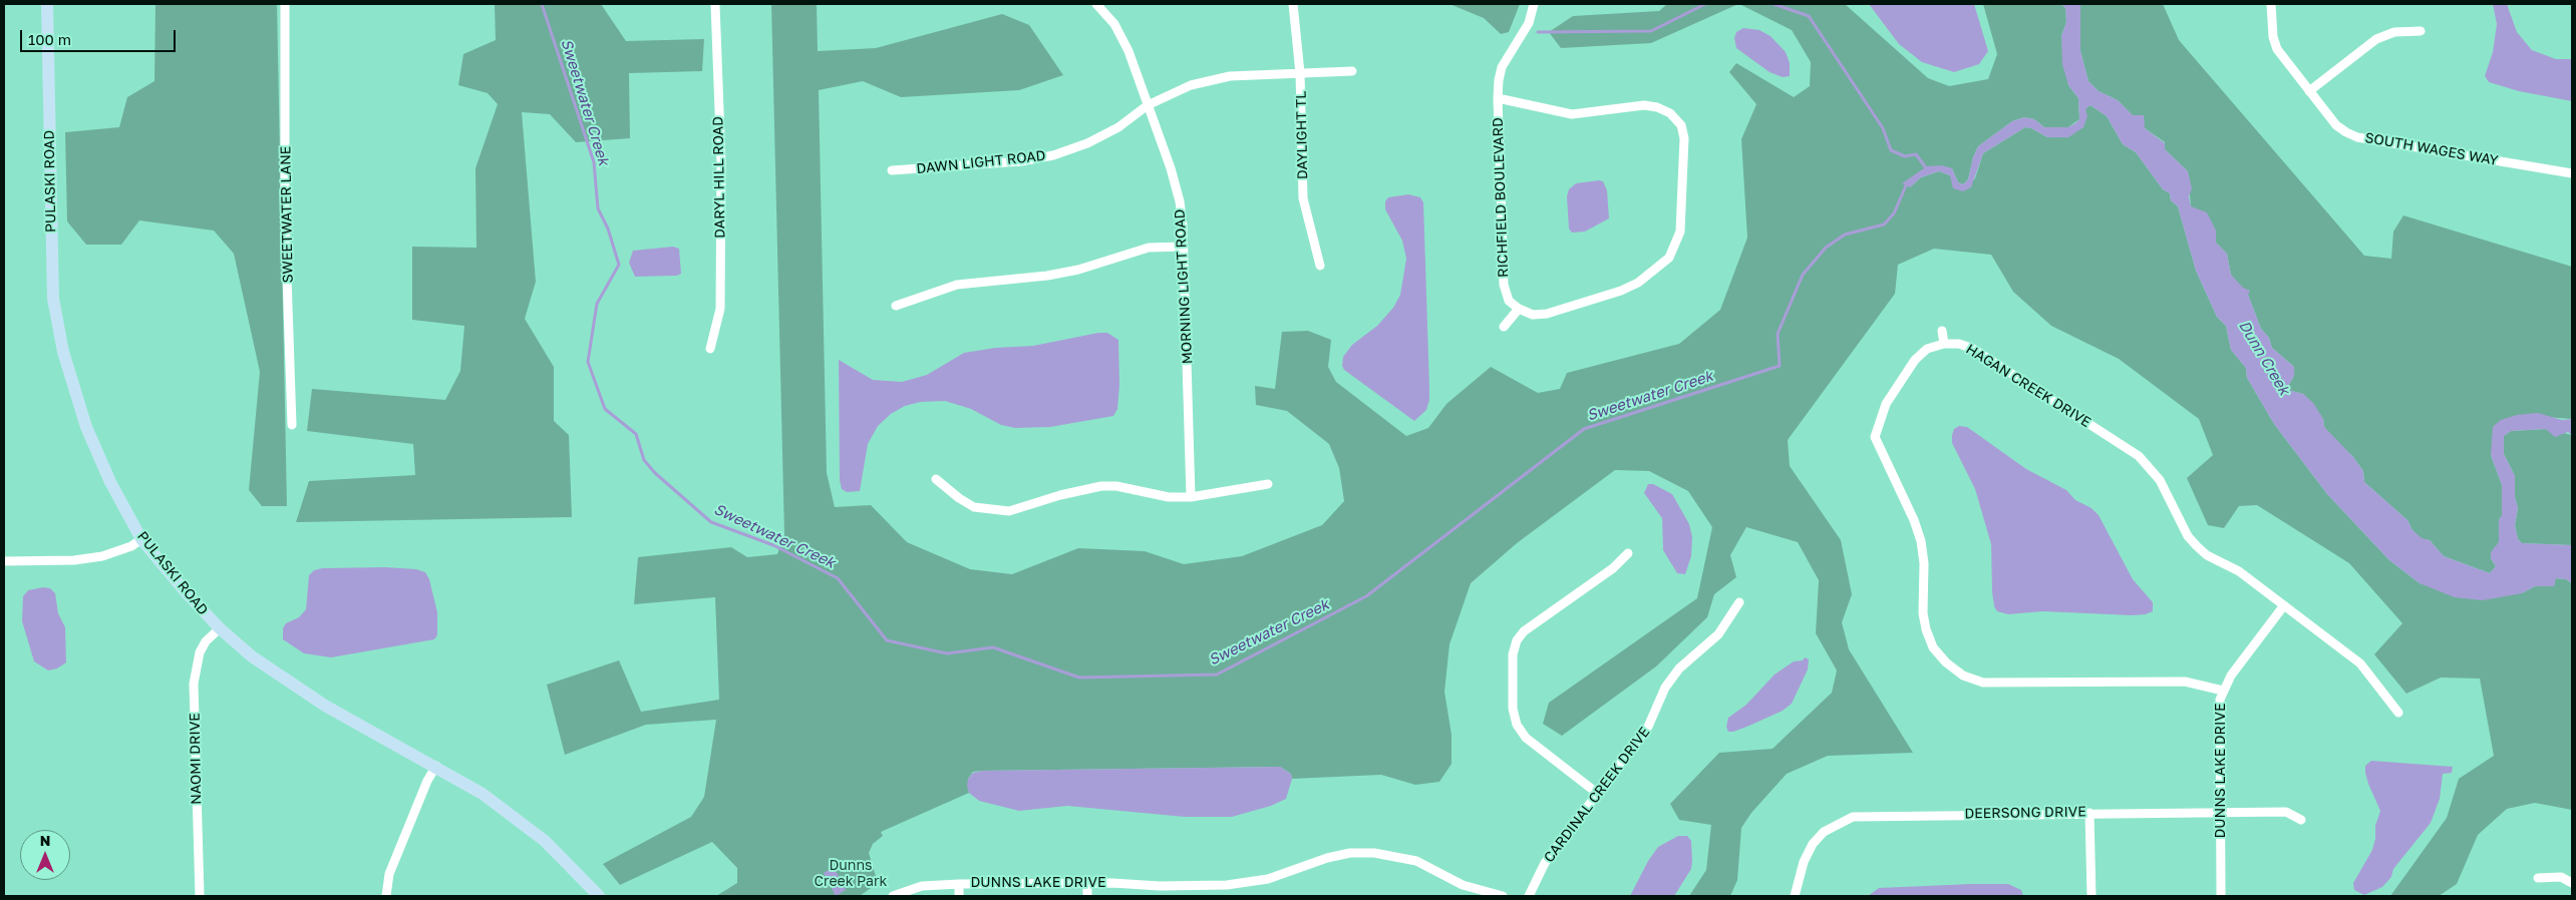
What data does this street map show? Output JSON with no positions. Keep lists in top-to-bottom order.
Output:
{
  "streets": {
    "main road": ["PULASKI ROAD"],
    "street": [
      "DAYLIGHT TL",
      "SOUTH WAGES WAY",
      "DAWN LIGHT ROAD",
      "DARYL HILL ROAD",
      "RICHFIELD BOULEVARD",
      "SWEETWATER LANE",
      "MORNING LIGHT ROAD",
      "HAGAN CREEK DRIVE",
      "NAOMI DRIVE",
      "DUNNS LAKE DRIVE",
      "CARDINAL CREEK DRIVE",
      "DEERSONG DRIVE"
    ]
  },
  "crossings": [
    ["DAYLIGHT TL", "DAWN LIGHT ROAD"],
    ["DAWN LIGHT ROAD", "MORNING LIGHT ROAD"],
    ["PULASKI ROAD", "NAOMI DRIVE"],
    ["HAGAN CREEK DRIVE", "DUNNS LAKE DRIVE"],
    ["DUNNS LAKE DRIVE", "DEERSONG DRIVE"]
  ],
  "water": ["Sweetwater Creek", "Dunn Creek"],
  "parks": ["Dunns Creek Park"],
  "scale_bar": "100 m",
  "north": "top"
}
